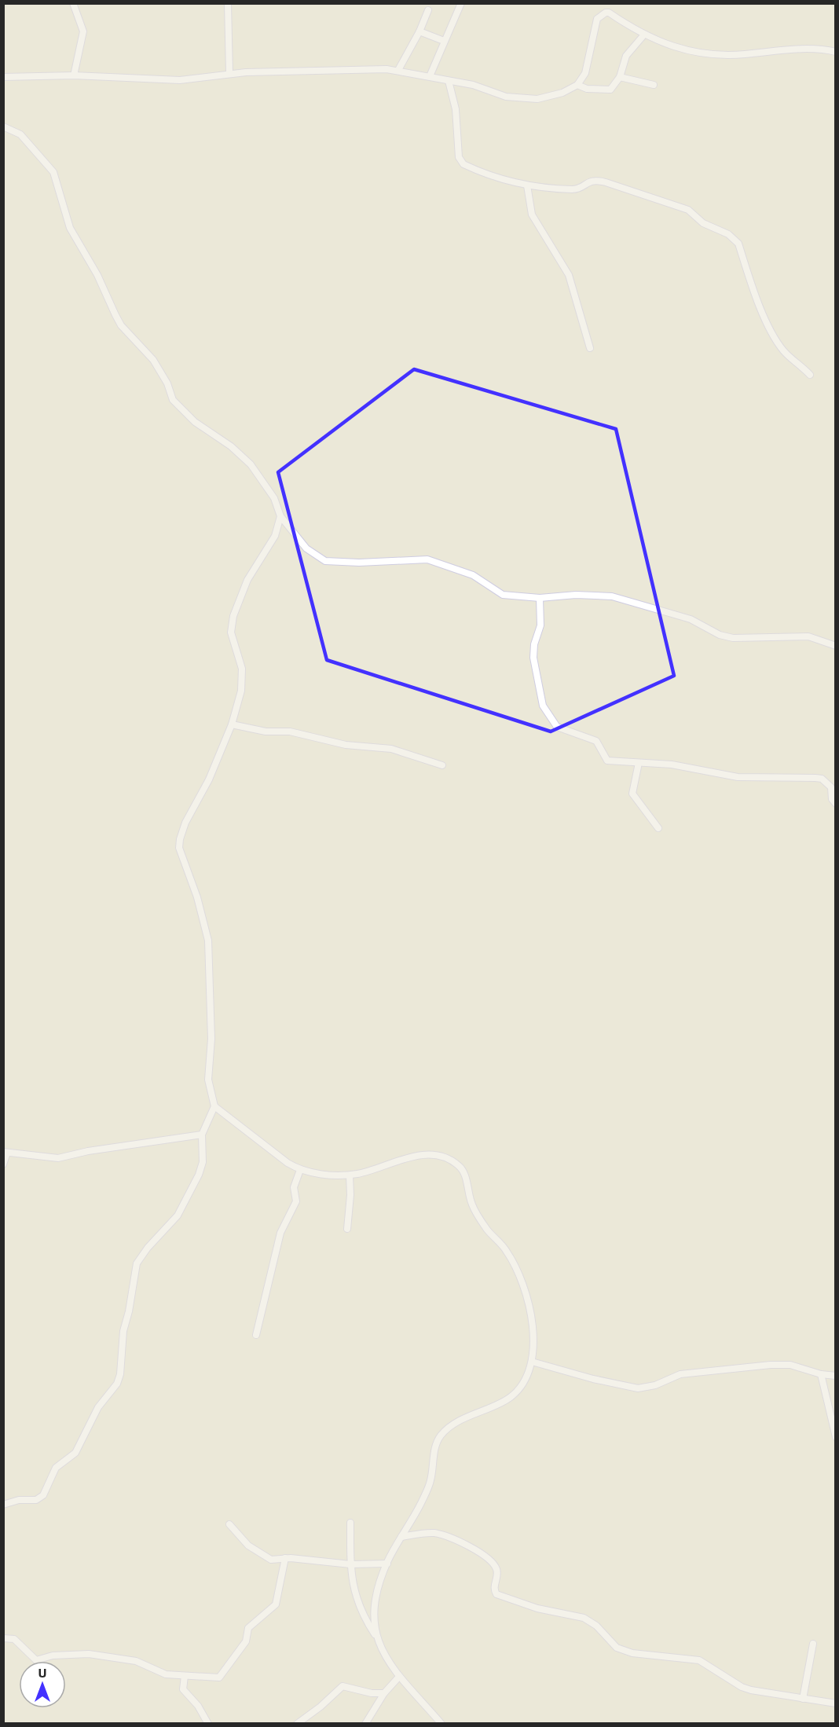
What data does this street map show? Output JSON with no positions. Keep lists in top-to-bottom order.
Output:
{
  "north": "top"
}
